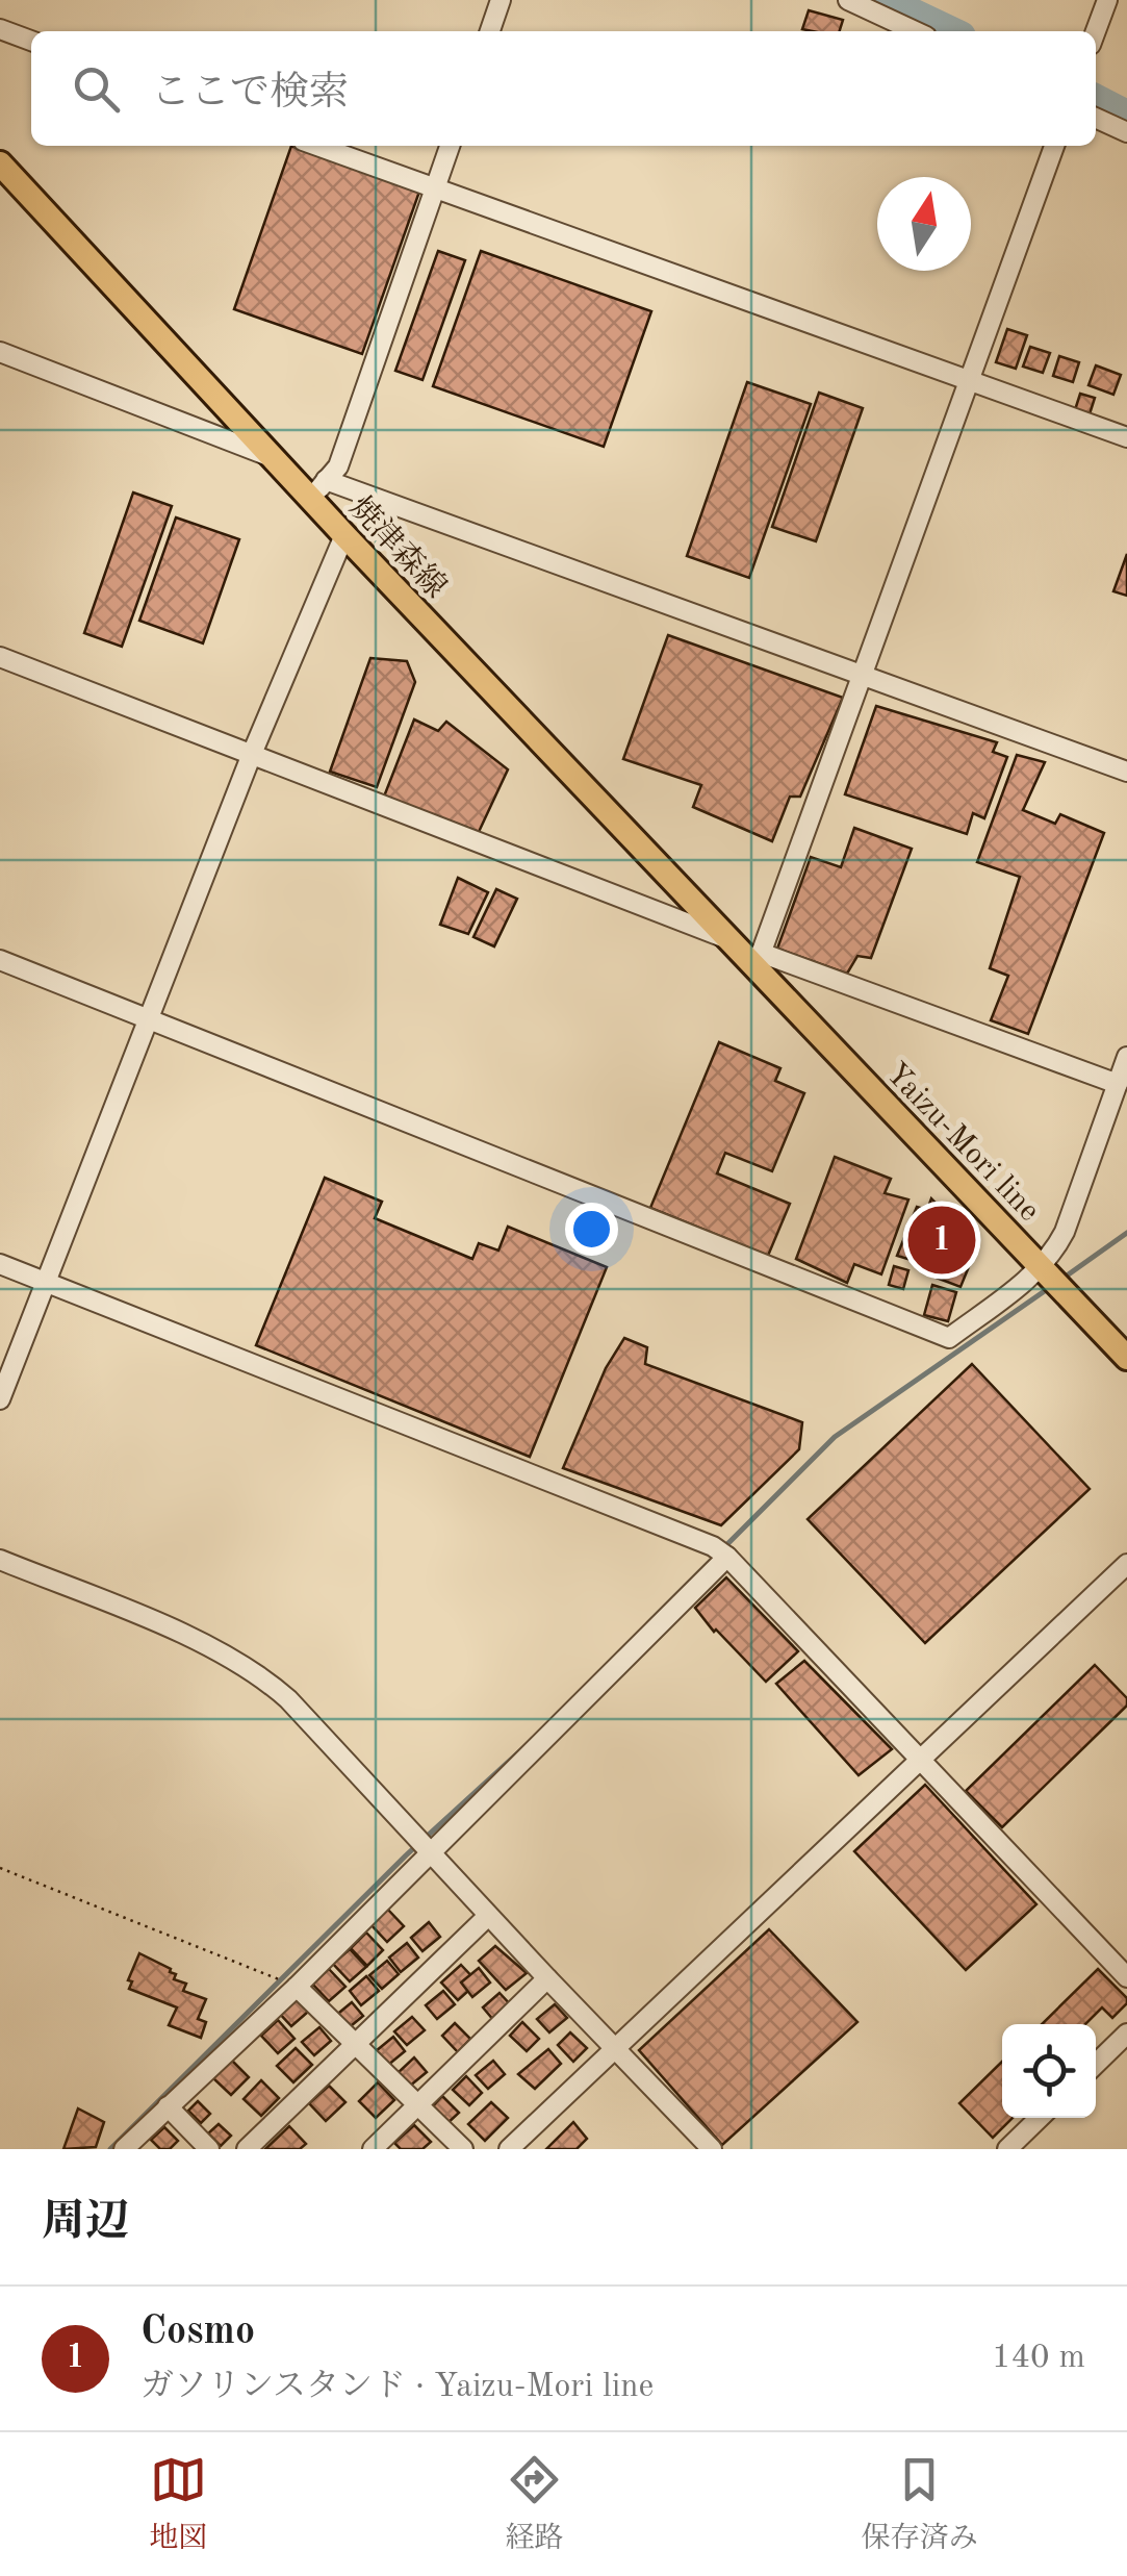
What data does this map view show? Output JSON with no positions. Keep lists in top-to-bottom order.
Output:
{
  "streets": {
    "main road": ["焼津森線", "Yaizu-Mori line"]
  },
  "crossings": [
    ["焼津森線", "Yaizu-Mori line"]
  ],
  "north": "top",
  "page": {
    "search": "ここで検索",
    "pins": "1",
    "heading": "周辺",
    "list": [
      {
        "mark": "1",
        "name": "Cosmo",
        "note": "ガソリンスタンド · Yaizu-Mori line",
        "value": "140 m"
      }
    ],
    "nav": ["地図", "経路", "保存済み"]
  }
}
